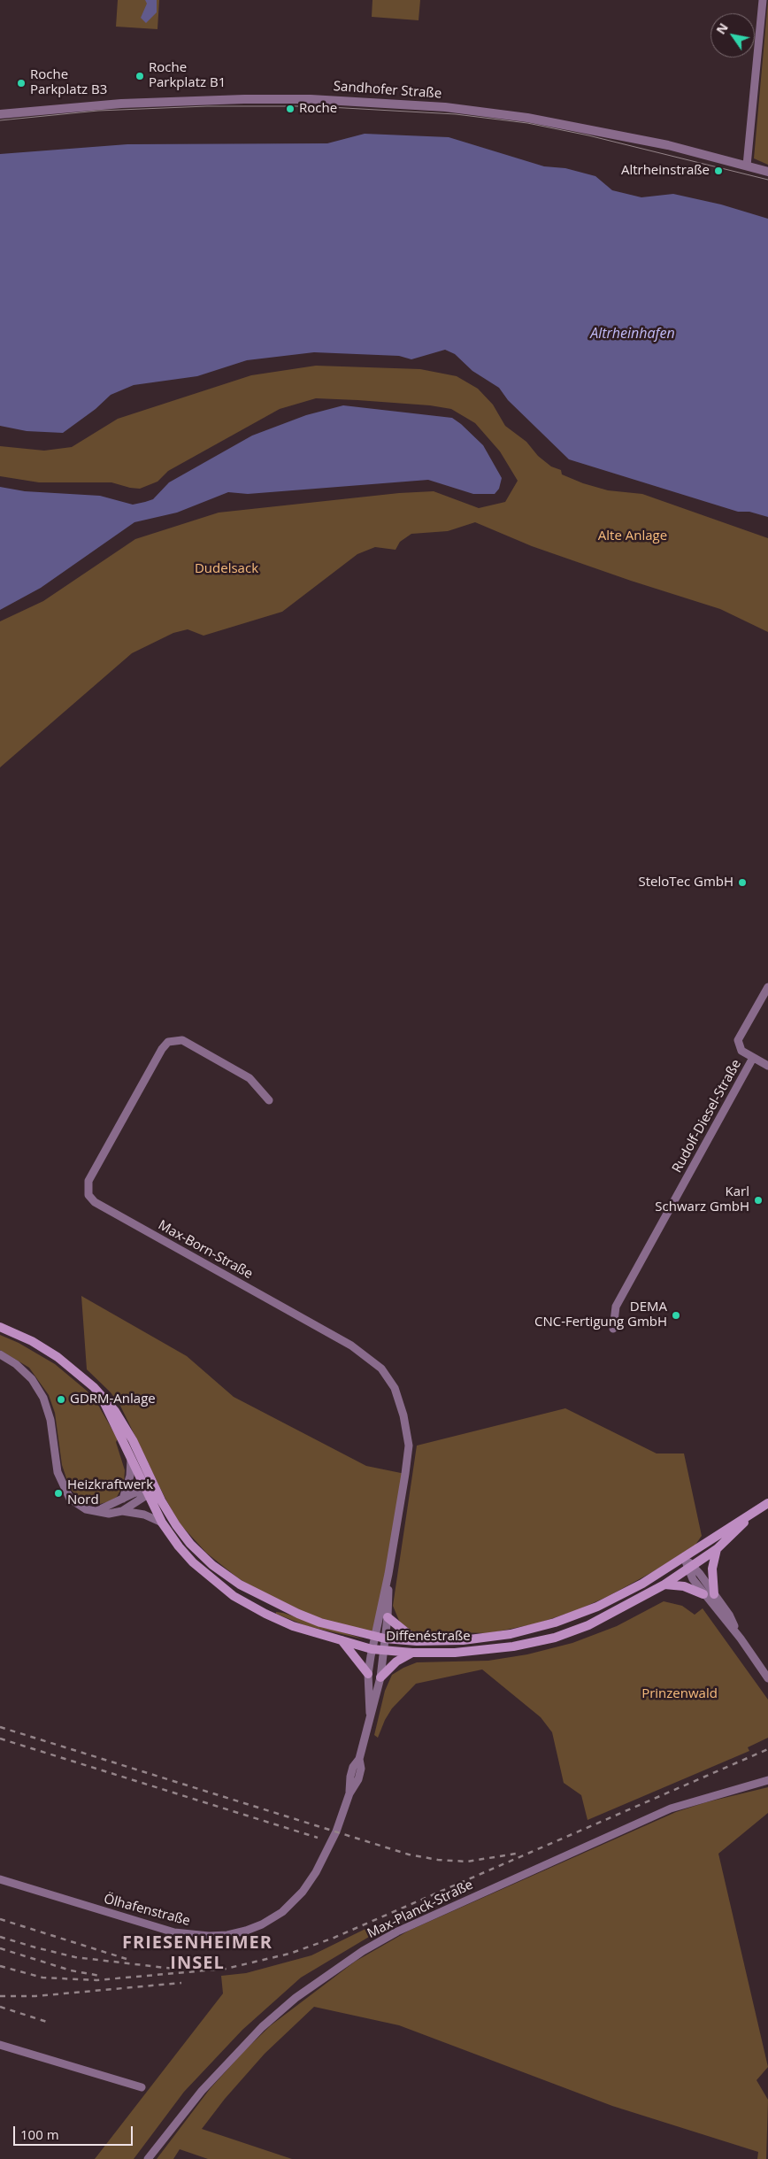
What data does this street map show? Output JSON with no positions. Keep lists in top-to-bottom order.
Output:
{
  "streets": {
    "main road": ["Diffenéstraße"],
    "street": [
      "Sandhofer Straße",
      "Rudolf-Diesel-Straße",
      "Max-Born-Straße",
      "Max-Planck-Straße",
      "Ölhafenstraße"
    ]
  },
  "crossings": [
    ["Max-Born-Straße", "Diffenéstraße"],
    ["Max-Born-Straße", "Ölhafenstraße"],
    ["Diffenéstraße", "Ölhafenstraße"]
  ],
  "districts": ["FRIESENHEIMER INSEL"],
  "water": ["Altrheinhafen"],
  "parks": ["Alte Anlage", "Dudelsack", "Prinzenwald"],
  "places": [
    "Roche Parkplatz B1",
    "Roche Parkplatz B3",
    "Roche",
    "Altrheinstraße",
    "SteloTec GmbH",
    "Karl Schwarz GmbH",
    "DEMA CNC-Fertigung GmbH",
    "GDRM-Anlage",
    "Heizkraftwerk Nord"
  ],
  "scale_bar": "100 m",
  "north": "top left"
}
